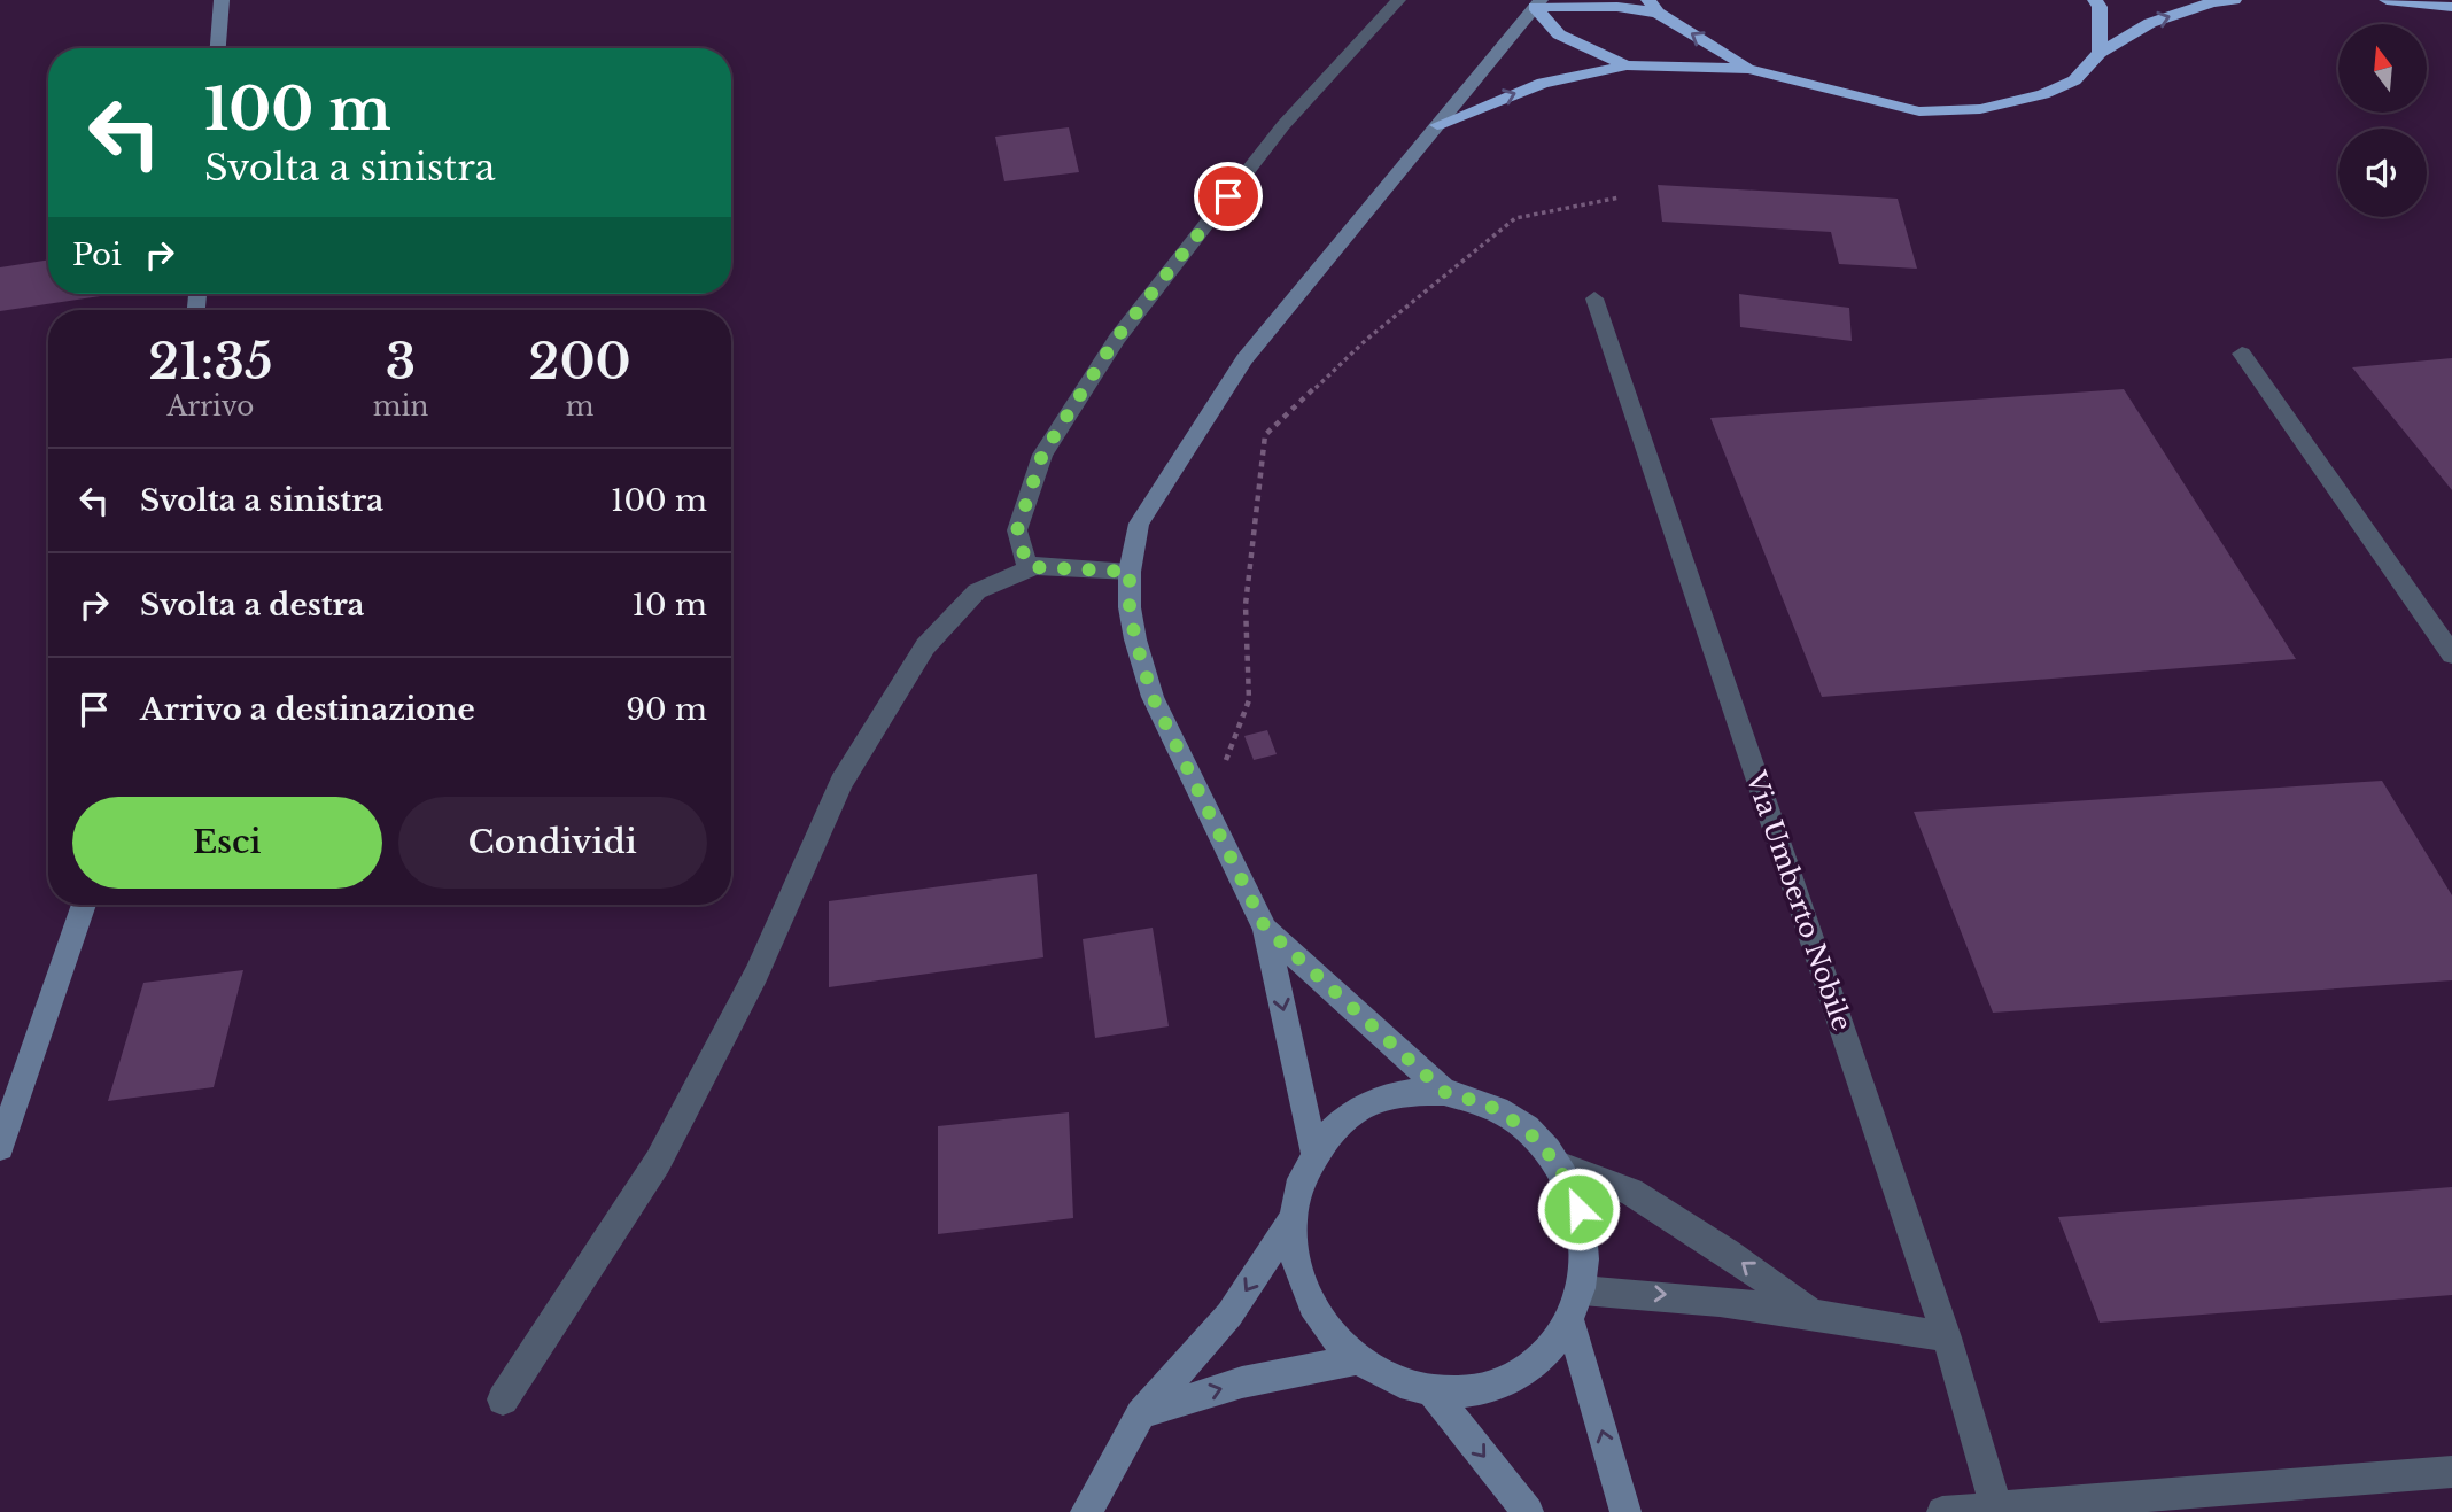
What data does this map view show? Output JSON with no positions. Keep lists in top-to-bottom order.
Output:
{
  "streets": {
    "street": ["Via Umberto Nobile"]
  },
  "north": "top",
  "page": {
    "turn": ["100 m", "Svolta a sinistra"],
    "then": "Poi",
    "eta": [
      "21:35",
      "Arrivo",
      "3",
      "min",
      "200",
      "m"
    ],
    "list": [
      {
        "name": "Svolta a sinistra",
        "value": "100 m"
      },
      {
        "name": "Svolta a destra",
        "value": "10 m"
      },
      {
        "name": "Arrivo a destinazione",
        "value": "90 m"
      }
    ],
    "buttons": ["Esci", "Condividi"]
  }
}
